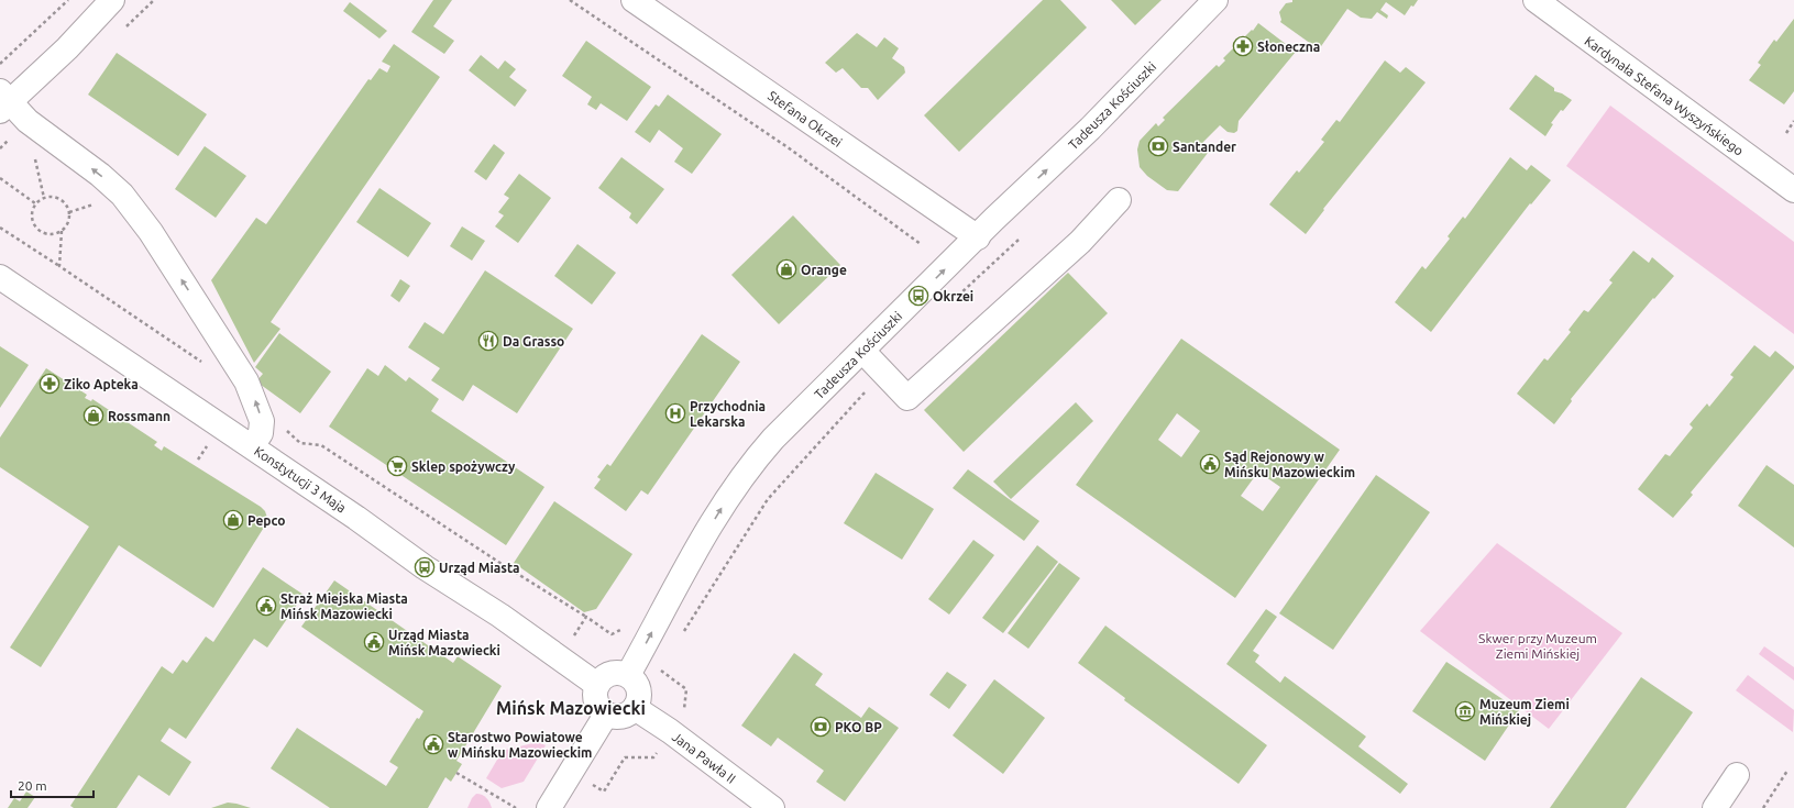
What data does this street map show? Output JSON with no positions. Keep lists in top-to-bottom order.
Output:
{
  "streets": {
    "street": [
      "Kardynała Stefana Wyszyńskiego",
      "Tadeusza Kościuszki",
      "Stefana Okrzei",
      "Konstytucji 3 Maja",
      "Jana Pawła II"
    ]
  },
  "crossings": [
    ["Tadeusza Kościuszki", "Stefana Okrzei"],
    ["Tadeusza Kościuszki", "Konstytucji 3 Maja"],
    ["Tadeusza Kościuszki", "Jana Pawła II"],
    ["Konstytucji 3 Maja", "Jana Pawła II"]
  ],
  "one_way": ["Tadeusza Kościuszki"],
  "districts": ["Mińsk Mazowiecki"],
  "parks": ["Skwer przy Muzeum Ziemi Mińskiej"],
  "places": {
    "pharmacy": ["Słoneczna", "Ziko Apteka"],
    "bank": ["Santander", "PKO BP"],
    "shop": ["Orange", "Rossmann", "Pepco"],
    "bus stop": ["Okrzei", "Urząd Miasta"],
    "restaurant": ["Da Grasso"],
    "hospital": ["Przychodnia Lekarska"],
    "public building": [
      "Sąd Rejonowy w Mińsku Mazowieckim",
      "Straż Miejska Miasta Mińsk Mazowiecki",
      "Urząd Miasta Mińsk Mazowiecki",
      "Starostwo Powiatowe w Mińsku Mazowieckim"
    ],
    "supermarket": ["Sklep spożywczy"],
    "museum": ["Muzeum Ziemi Mińskiej"]
  },
  "scale_bar": "20 m"
}
